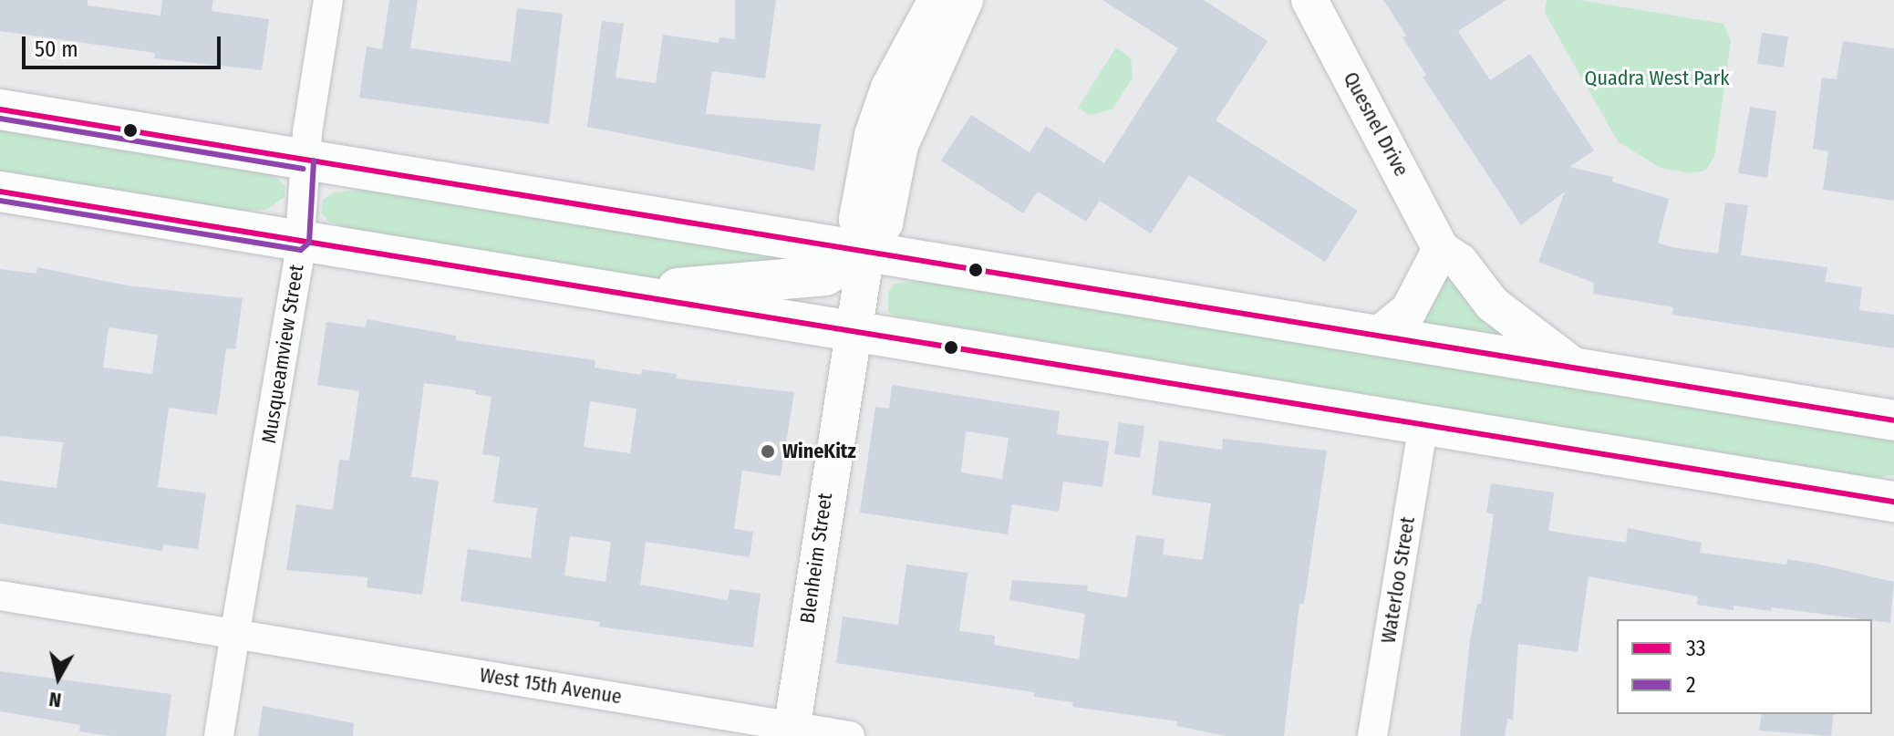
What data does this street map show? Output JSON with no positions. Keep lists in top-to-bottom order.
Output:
{
  "streets": {
    "street": [
      "Quesnel Drive",
      "Musqueamview Street",
      "Blenheim Street",
      "Waterloo Street",
      "West 15th Avenue"
    ]
  },
  "crossings": [
    ["Musqueamview Street", "West 15th Avenue"],
    ["Blenheim Street", "West 15th Avenue"]
  ],
  "parks": ["Quadra West Park"],
  "places": ["WineKitz"],
  "lines": ["transit line 33", "transit line 2"],
  "legend": ["33", "2"],
  "scale_bar": "50 m",
  "north": "bottom"
}
